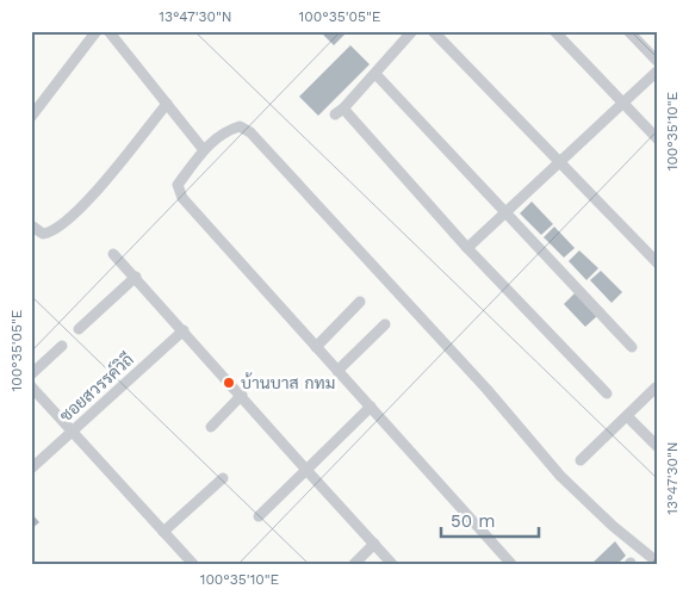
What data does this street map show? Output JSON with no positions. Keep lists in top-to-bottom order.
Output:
{
  "streets": {
    "street": ["ซอยสวรรค์วิถี"]
  },
  "places": ["บ้านบาส กทม"],
  "scale_bar": "50 m",
  "coordinates": ["13°47'30\"N", "100°35'05\"E", "100°35'10\"E"]
}
